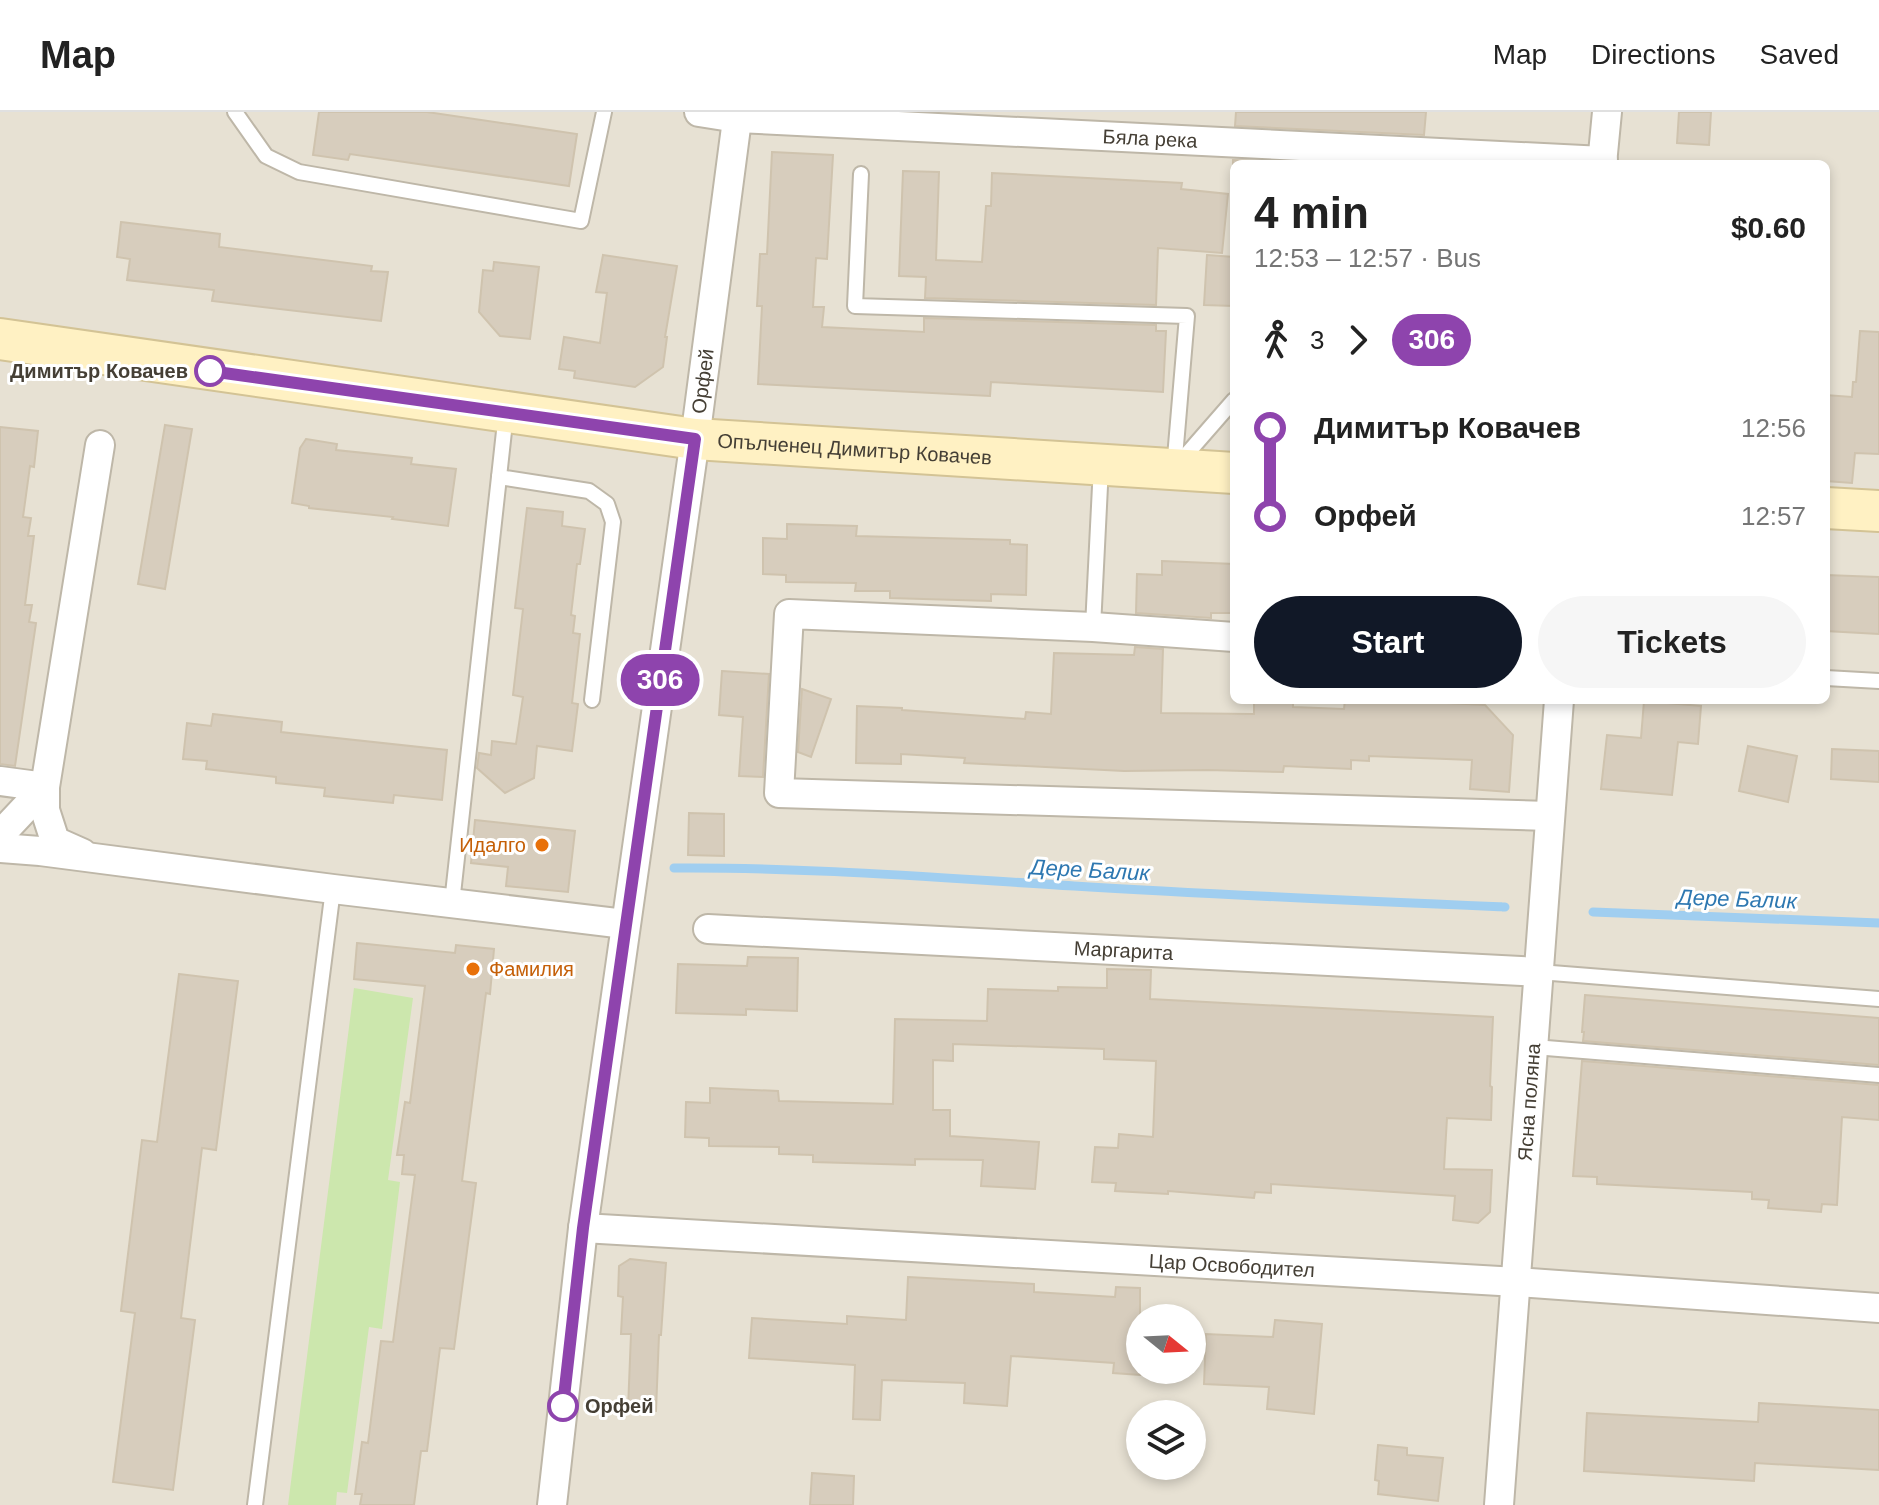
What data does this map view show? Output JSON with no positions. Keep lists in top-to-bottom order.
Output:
{
  "streets": {
    "street": [
      "Бяла река",
      "Орфей",
      "Опълченец Димитър Ковачев",
      "Маргарита",
      "Ясна поляна",
      "Цар Освободител"
    ]
  },
  "crossings": [
    ["Бяла река", "Орфей"],
    ["Орфей", "Опълченец Димитър Ковачев"],
    ["Орфей", "Цар Освободител"],
    ["Маргарита", "Ясна поляна"],
    ["Ясна поляна", "Цар Освободител"]
  ],
  "water": ["Дере Балик"],
  "places": [
    "Димитър Ковачев",
    "Идалго",
    "Фамилия",
    "Орфей"
  ],
  "lines": ["bus line 306"],
  "north": "right",
  "page": {
    "header": "Map",
    "nav": ["Map", "Directions", "Saved"],
    "on_map": "306",
    "heading": ["4 min", "12:53 – 12:57 · Bus", "$0.60"],
    "legs": ["3", "306"],
    "list": [
      {
        "name": "Димитър Ковачев",
        "value": "12:56"
      },
      {
        "name": "Орфей",
        "value": "12:57"
      }
    ],
    "buttons": ["Start", "Tickets"]
  }
}
